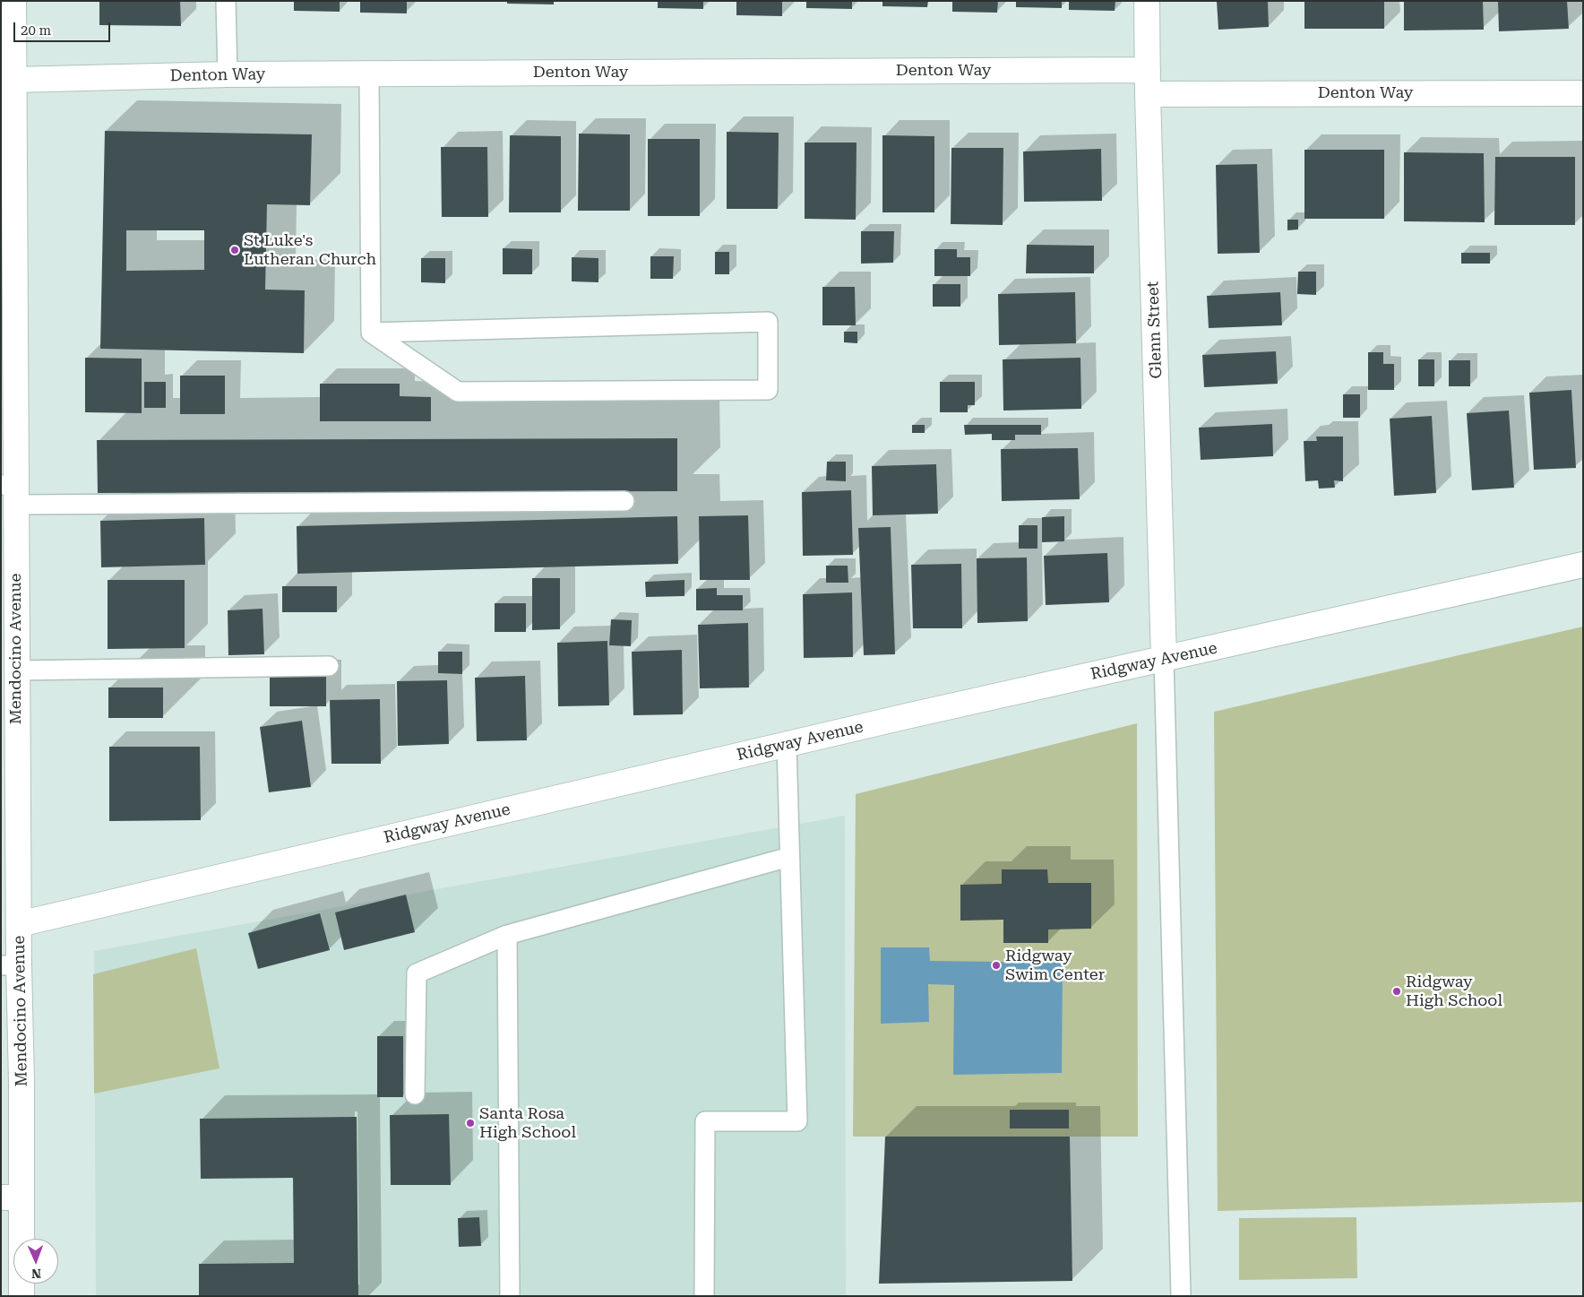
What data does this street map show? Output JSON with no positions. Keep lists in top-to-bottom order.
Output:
{
  "streets": {
    "street": [
      "Denton Way",
      "Glenn Street",
      "Mendocino Avenue",
      "Ridgway Avenue"
    ]
  },
  "crossings": [
    ["Denton Way", "Glenn Street"],
    ["Denton Way", "Mendocino Avenue"],
    ["Glenn Street", "Ridgway Avenue"],
    ["Mendocino Avenue", "Ridgway Avenue"]
  ],
  "places": [
    "St Luke's Lutheran Church",
    "Ridgway Swim Center",
    "Ridgway High School",
    "Santa Rosa High School"
  ],
  "scale_bar": "20 m",
  "north": "bottom"
}
